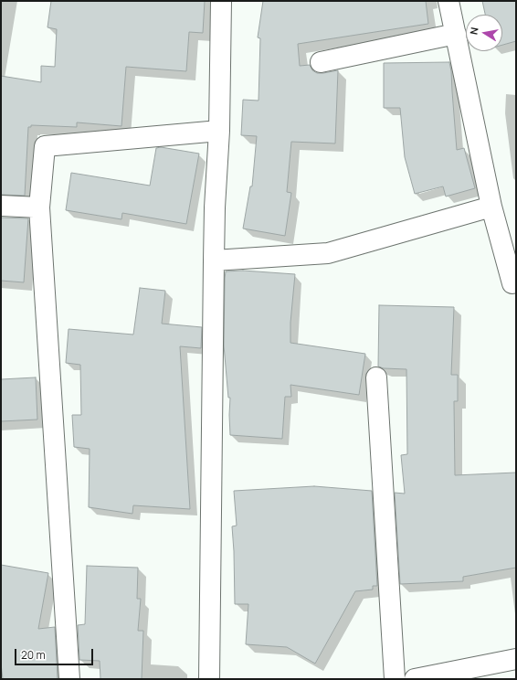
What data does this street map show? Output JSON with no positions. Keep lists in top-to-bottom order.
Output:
{
  "scale_bar": "20 m",
  "north": "left"
}
